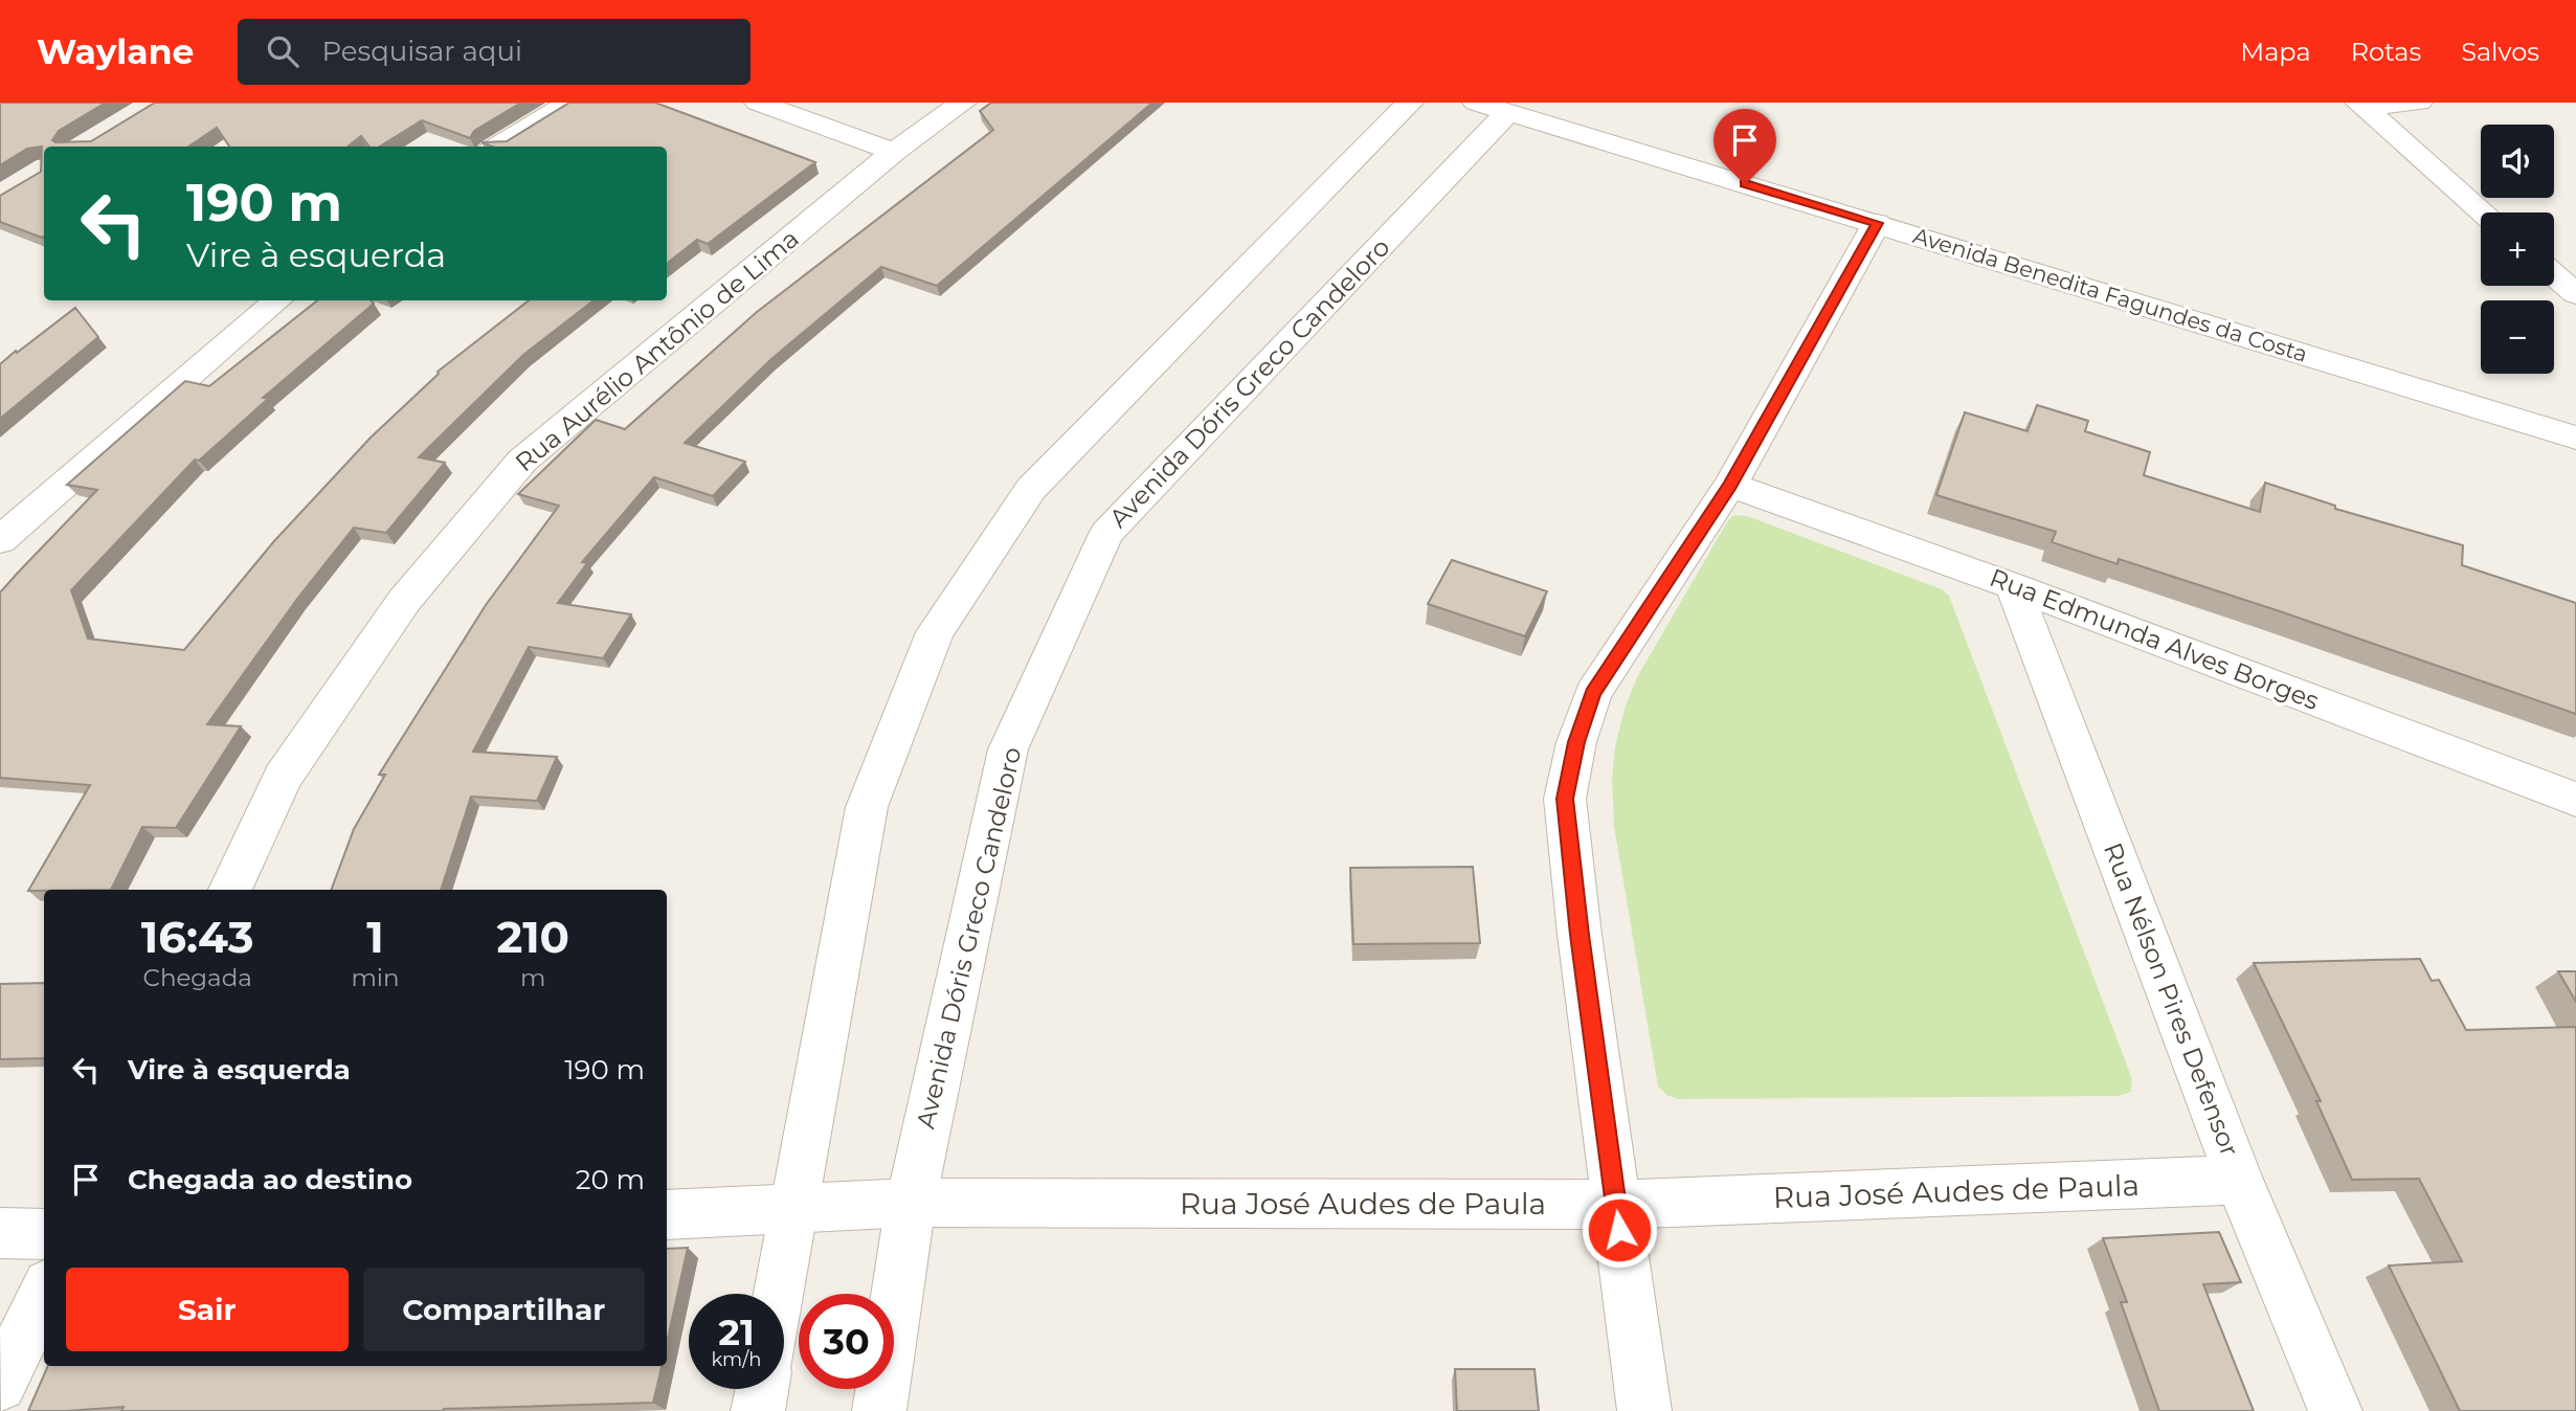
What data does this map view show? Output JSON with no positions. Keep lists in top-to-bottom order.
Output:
{
  "streets": {
    "street": [
      "Avenida Benedita Fagundes da Costa",
      "Rua Aurélio Antônio de Lima",
      "Avenida Dóris Greco Candeloro",
      "Rua Edmunda Alves Borges",
      "Rua Nélson Pires Defensor",
      "Rua José Audes de Paula"
    ]
  },
  "crossings": [
    ["Avenida Benedita Fagundes da Costa", "Avenida Dóris Greco Candeloro"],
    ["Avenida Dóris Greco Candeloro", "Rua José Audes de Paula"],
    ["Rua Edmunda Alves Borges", "Rua Nélson Pires Defensor"],
    ["Rua Nélson Pires Defensor", "Rua José Audes de Paula"]
  ],
  "page": {
    "header": "Waylane",
    "search": "Pesquisar aqui",
    "nav": ["Mapa", "Rotas", "Salvos"],
    "map_buttons": ["+", "−"],
    "turn": ["190 m", "Vire à esquerda"],
    "eta": [
      "16:43",
      "Chegada",
      "1",
      "min",
      "210",
      "m"
    ],
    "list": [
      {
        "name": "Vire à esquerda",
        "value": "190 m"
      },
      {
        "name": "Chegada ao destino",
        "value": "20 m"
      }
    ],
    "buttons": ["Sair", "Compartilhar"],
    "speed": "21 km/h",
    "limit": "30"
  }
}
